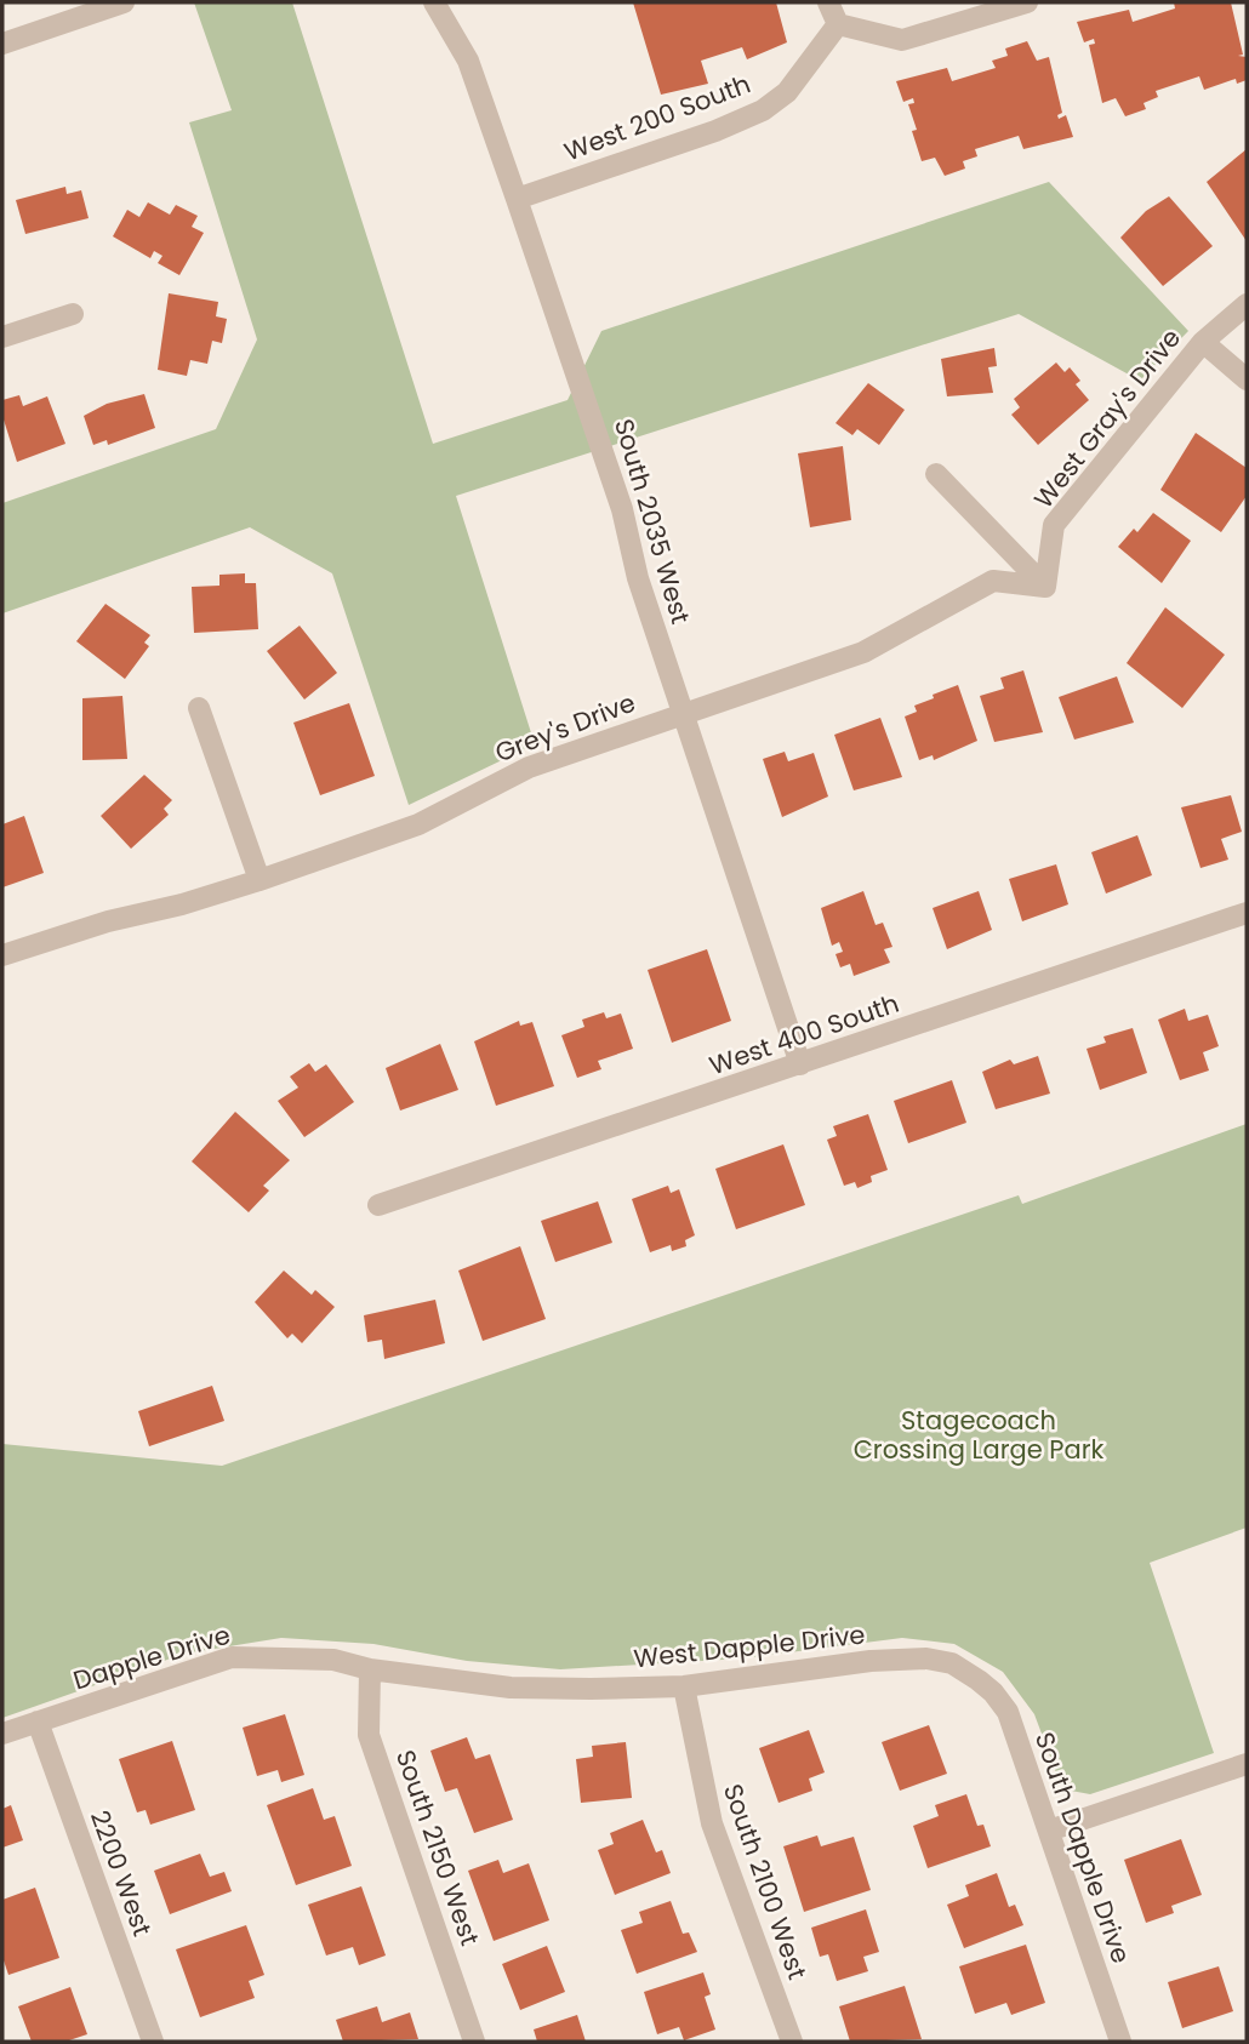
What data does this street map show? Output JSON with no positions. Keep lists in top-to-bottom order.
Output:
{
  "streets": {
    "street": [
      "West 200 South",
      "West Gray's Drive",
      "South 2035 West",
      "Grey's Drive",
      "West 400 South",
      "West Dapple Drive",
      "Dapple Drive",
      "South 2150 West",
      "South Dapple Drive",
      "2200 West",
      "South 2100 West"
    ]
  },
  "crossings": [
    ["West 200 South", "South 2035 West"],
    ["West Gray's Drive", "Grey's Drive"],
    ["South 2035 West", "Grey's Drive"],
    ["South 2035 West", "West 400 South"],
    ["West Dapple Drive", "Dapple Drive"],
    ["West Dapple Drive", "South 2150 West"],
    ["West Dapple Drive", "South Dapple Drive"],
    ["West Dapple Drive", "South 2100 West"],
    ["Dapple Drive", "South 2150 West"],
    ["Dapple Drive", "2200 West"]
  ],
  "parks": ["Stagecoach Crossing Large Park"]
}
